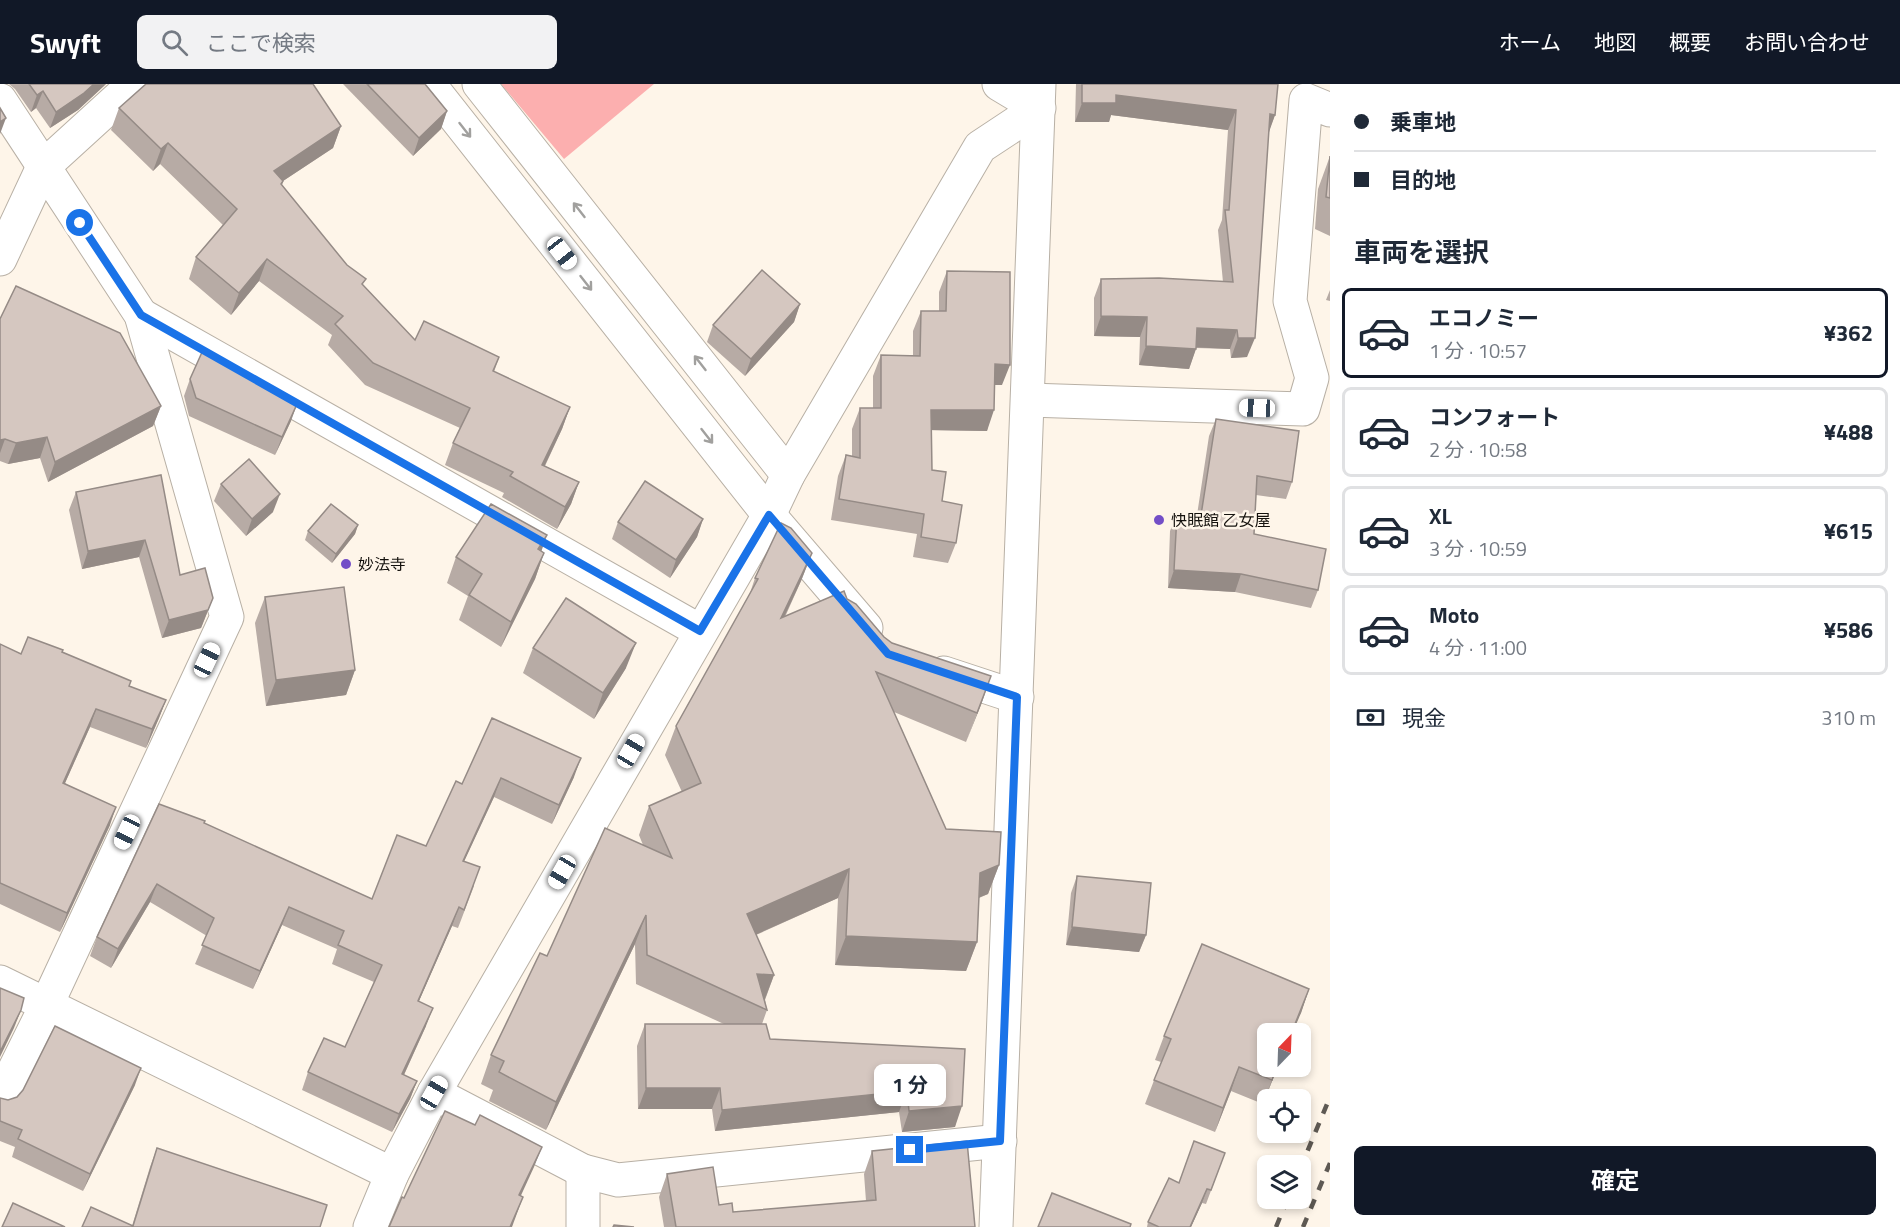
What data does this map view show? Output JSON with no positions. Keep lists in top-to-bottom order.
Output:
{
  "places": ["快眠館 乙女屋", "妙法寺"],
  "north": "top right",
  "page": {
    "header": "Swyft",
    "search": "ここで検索",
    "nav": [
      "ホーム",
      "地図",
      "概要",
      "お問い合わせ"
    ],
    "banner": ["乗車地", "目的地"],
    "heading": "車両を選択",
    "list": [
      {
        "name": "エコノミー",
        "note": "1 分 · 10:57",
        "value": "¥362"
      },
      {
        "name": "コンフォート",
        "note": "2 分 · 10:58",
        "value": "¥488"
      },
      {
        "name": "XL",
        "note": "3 分 · 10:59",
        "value": "¥615"
      },
      {
        "name": "Moto",
        "note": "4 分 · 11:00",
        "value": "¥586"
      }
    ],
    "pay": ["現金", "310 m"],
    "bubble": "1 分",
    "buttons": "確定"
  }
}
